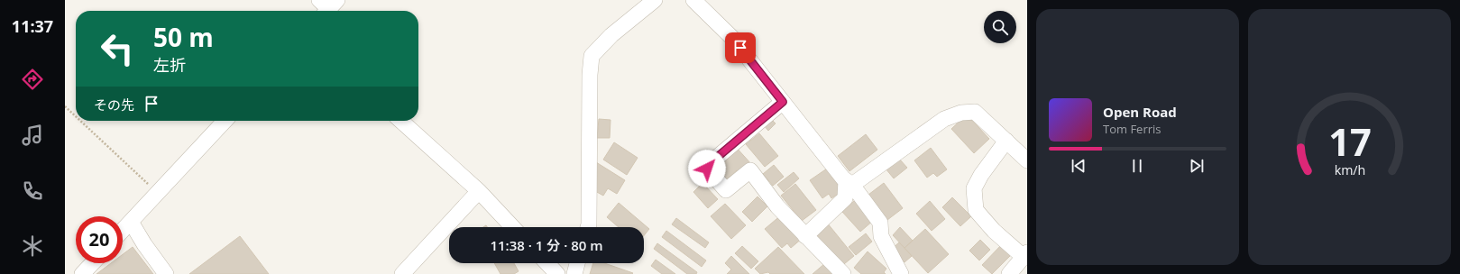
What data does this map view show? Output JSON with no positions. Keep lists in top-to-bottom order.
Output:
{
  "page": {
    "tabs": "11:37",
    "turn": ["50 m", "左折"],
    "then": "その先",
    "song": ["Open Road", "Tom Ferris"],
    "limit": "20",
    "trip": "11:38 · 1 分 · 80 m",
    "gauge": ["17", "km/h"]
  }
}
